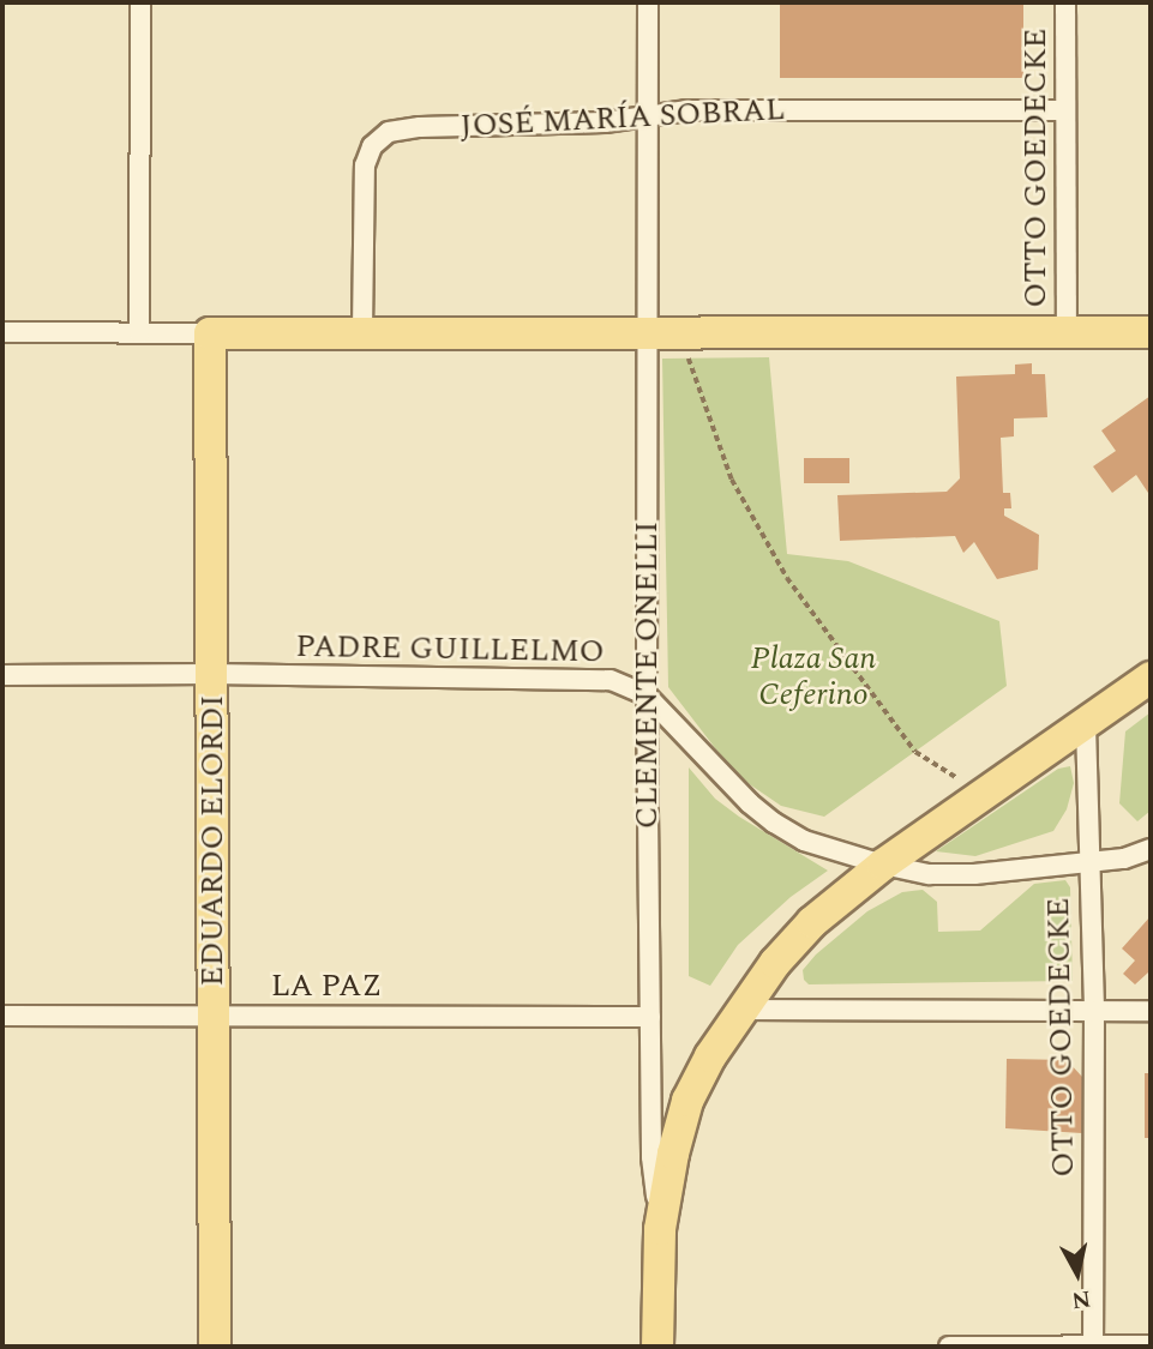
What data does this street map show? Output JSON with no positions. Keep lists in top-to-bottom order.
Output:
{
  "streets": {
    "main road": ["CLEMENTE ONELLI", "EDUARDO ELORDI"],
    "street": [
      "JOSÉ MARÍA SOBRAL",
      "OTTO GOEDECKE",
      "PADRE GUILLELMO",
      "LA PAZ"
    ]
  },
  "crossings": [
    ["JOSÉ MARÍA SOBRAL", "OTTO GOEDECKE"],
    ["JOSÉ MARÍA SOBRAL", "CLEMENTE ONELLI"],
    ["OTTO GOEDECKE", "PADRE GUILLELMO"],
    ["PADRE GUILLELMO", "CLEMENTE ONELLI"],
    ["PADRE GUILLELMO", "EDUARDO ELORDI"],
    ["CLEMENTE ONELLI", "LA PAZ"],
    ["EDUARDO ELORDI", "LA PAZ"]
  ],
  "parks": ["Plaza San Ceferino"],
  "north": "bottom"
}
